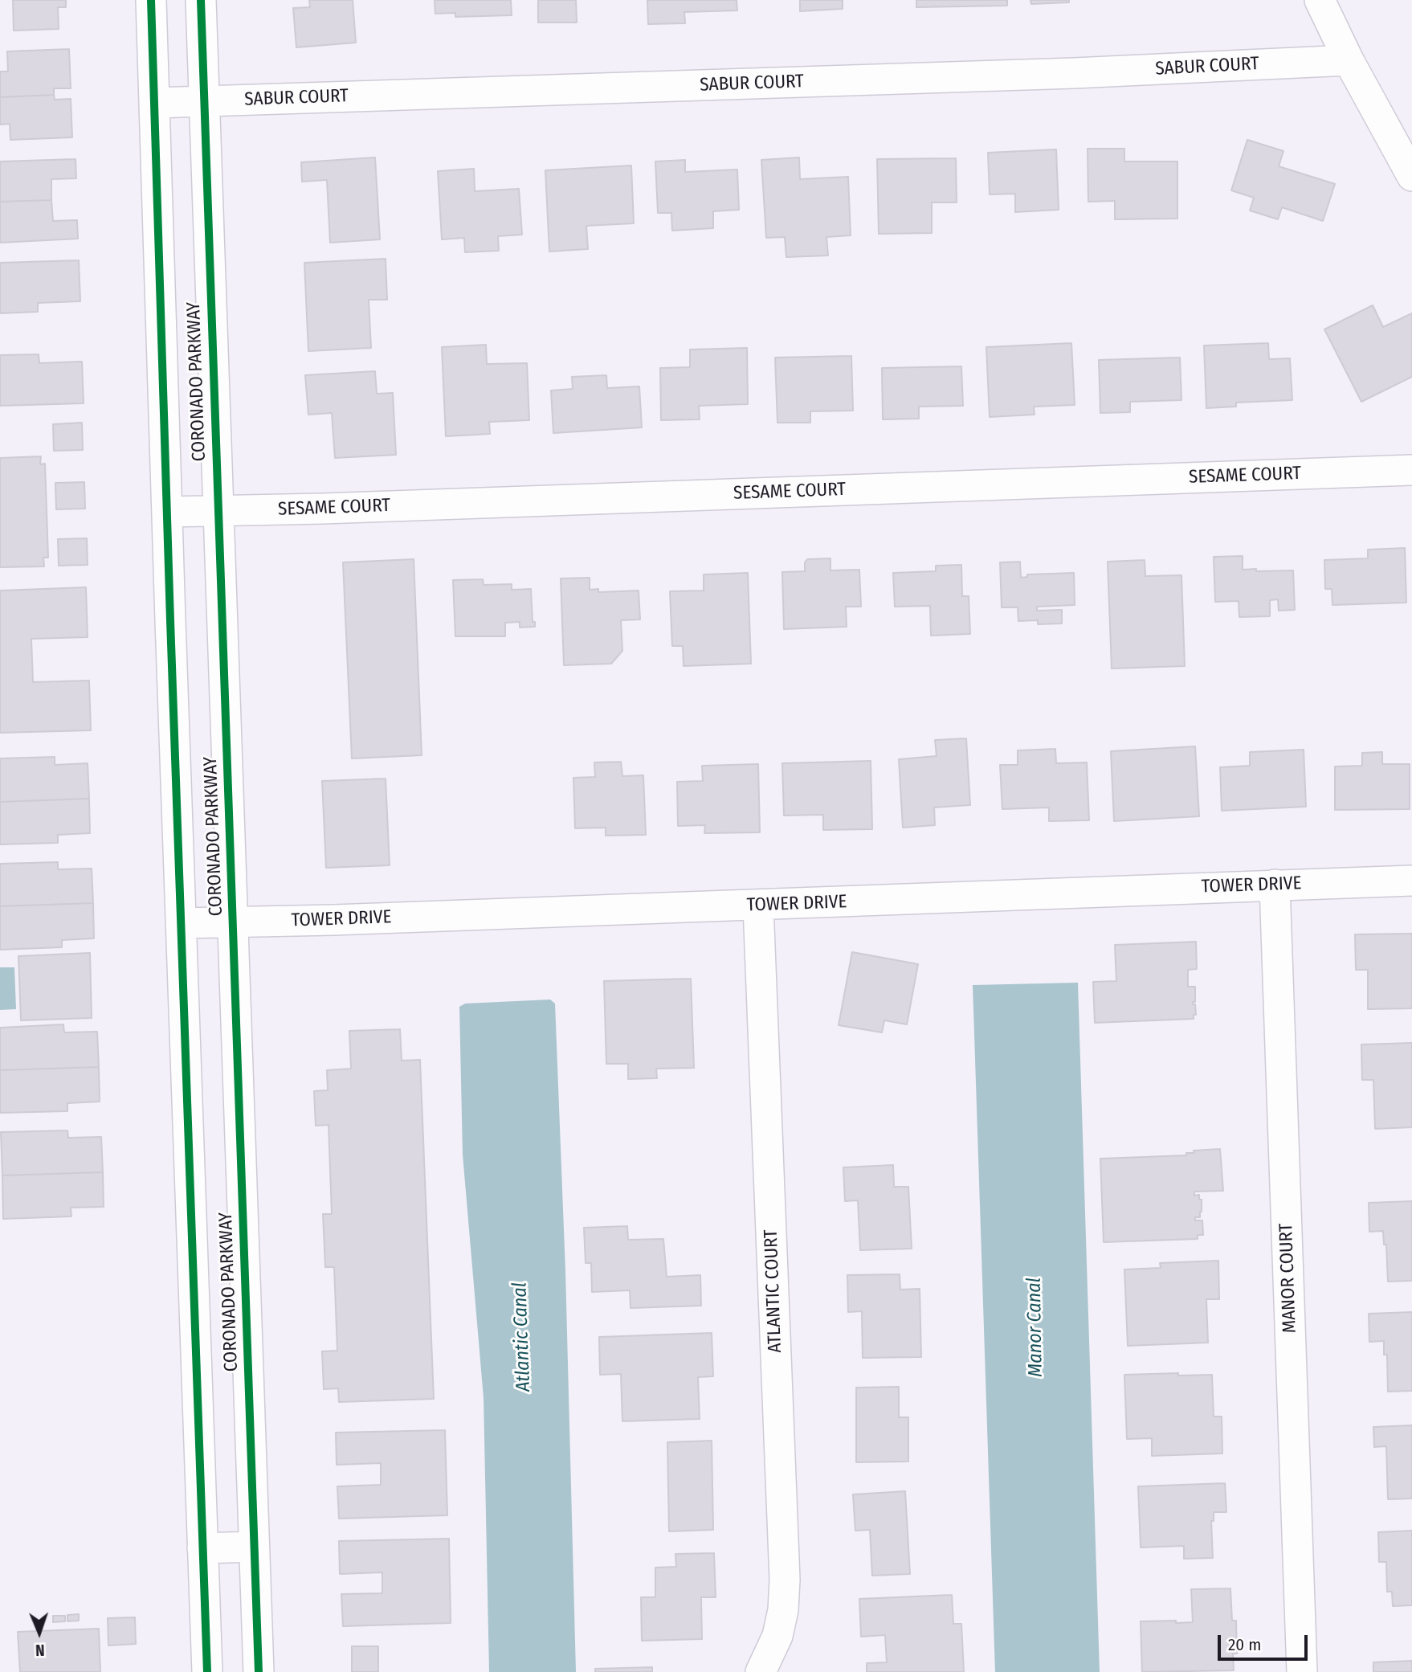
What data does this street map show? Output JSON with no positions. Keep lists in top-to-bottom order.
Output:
{
  "streets": {
    "street": [
      "SABUR COURT",
      "CORONADO PARKWAY",
      "SESAME COURT",
      "TOWER DRIVE",
      "MANOR COURT",
      "ATLANTIC COURT"
    ]
  },
  "crossings": [
    ["SABUR COURT", "CORONADO PARKWAY"],
    ["CORONADO PARKWAY", "SESAME COURT"],
    ["CORONADO PARKWAY", "TOWER DRIVE"],
    ["TOWER DRIVE", "MANOR COURT"],
    ["TOWER DRIVE", "ATLANTIC COURT"]
  ],
  "water": ["Manor Canal", "Atlantic Canal"],
  "scale_bar": "20 m",
  "north": "bottom"
}
